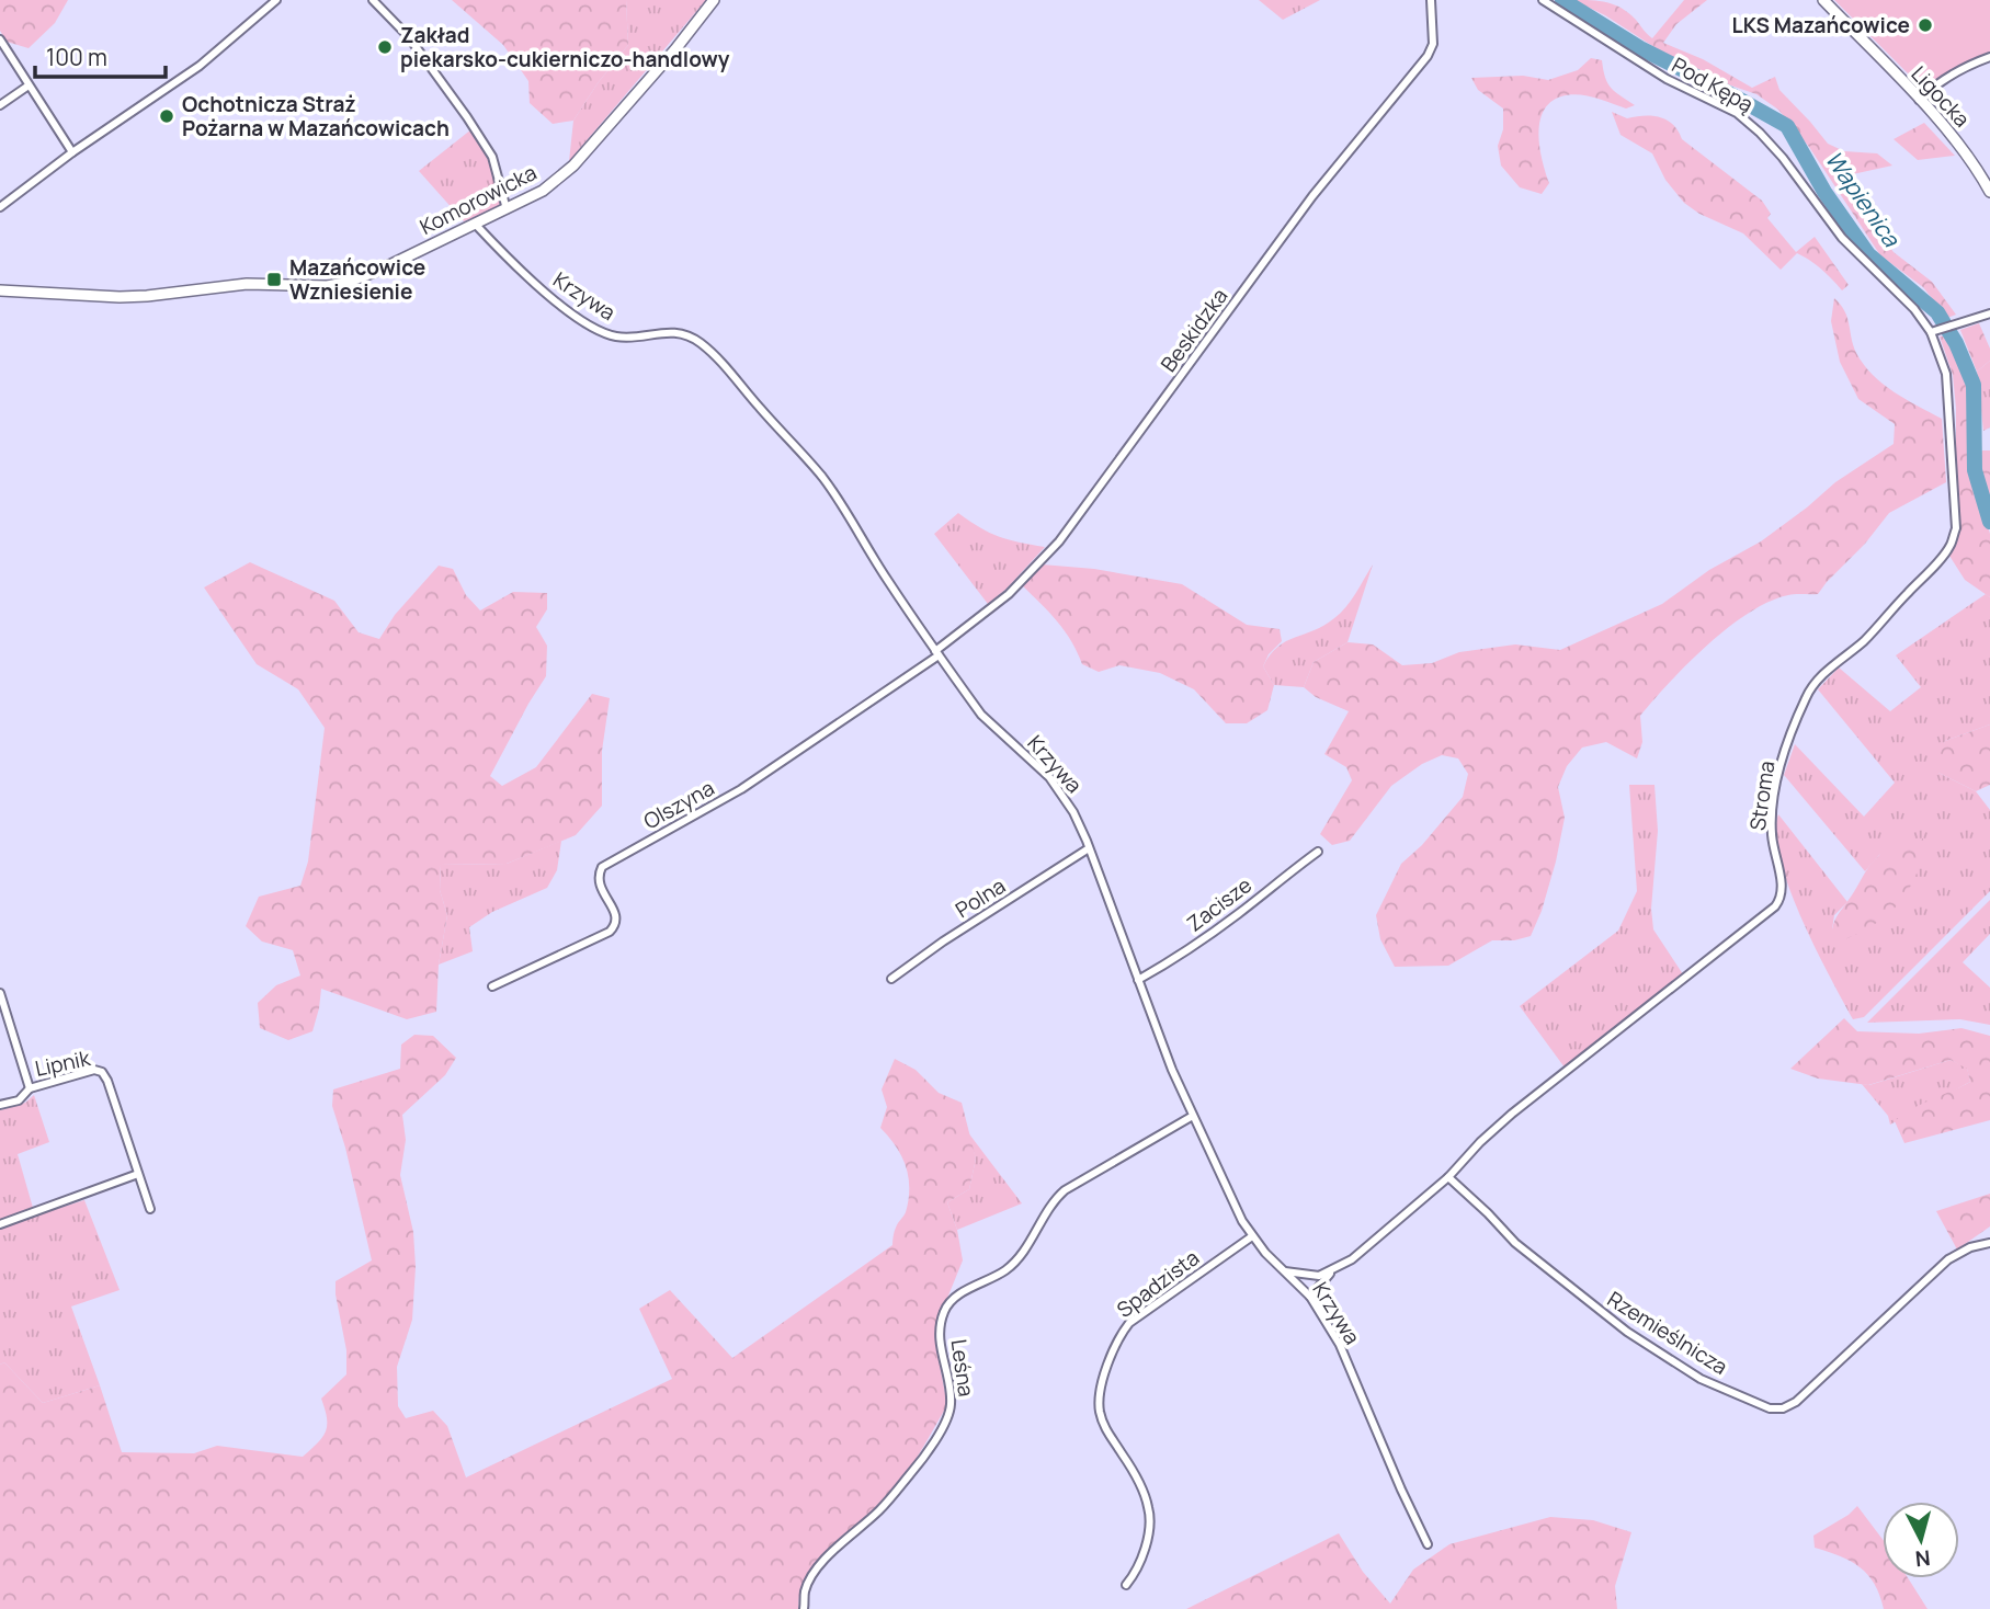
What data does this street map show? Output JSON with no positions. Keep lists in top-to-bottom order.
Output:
{
  "streets": {
    "street": [
      "Pod Kępą",
      "Ligocka",
      "Komorowicka",
      "Krzywa",
      "Beskidzka",
      "Stroma",
      "Olszyna",
      "Polna",
      "Zacisze",
      "Lipnik",
      "Spadzista",
      "Rzemieślnicza",
      "Leśna"
    ]
  },
  "crossings": [
    ["Pod Kępą", "Stroma"],
    ["Komorowicka", "Krzywa"],
    ["Krzywa", "Beskidzka"],
    ["Krzywa", "Stroma"],
    ["Krzywa", "Olszyna"],
    ["Krzywa", "Polna"],
    ["Krzywa", "Zacisze"],
    ["Krzywa", "Spadzista"],
    ["Krzywa", "Leśna"],
    ["Beskidzka", "Olszyna"],
    ["Stroma", "Rzemieślnicza"]
  ],
  "water": ["Wapienica"],
  "places": {
    "other": ["LKS Mazańcowice", "Zakład piekarsko-cukierniczo-handlowy", "Ochotnicza Straż Pożarna w Mazańcowicach"],
    "transit": ["Mazańcowice Wzniesienie"]
  },
  "scale_bar": "100 m",
  "north": "bottom"
}
